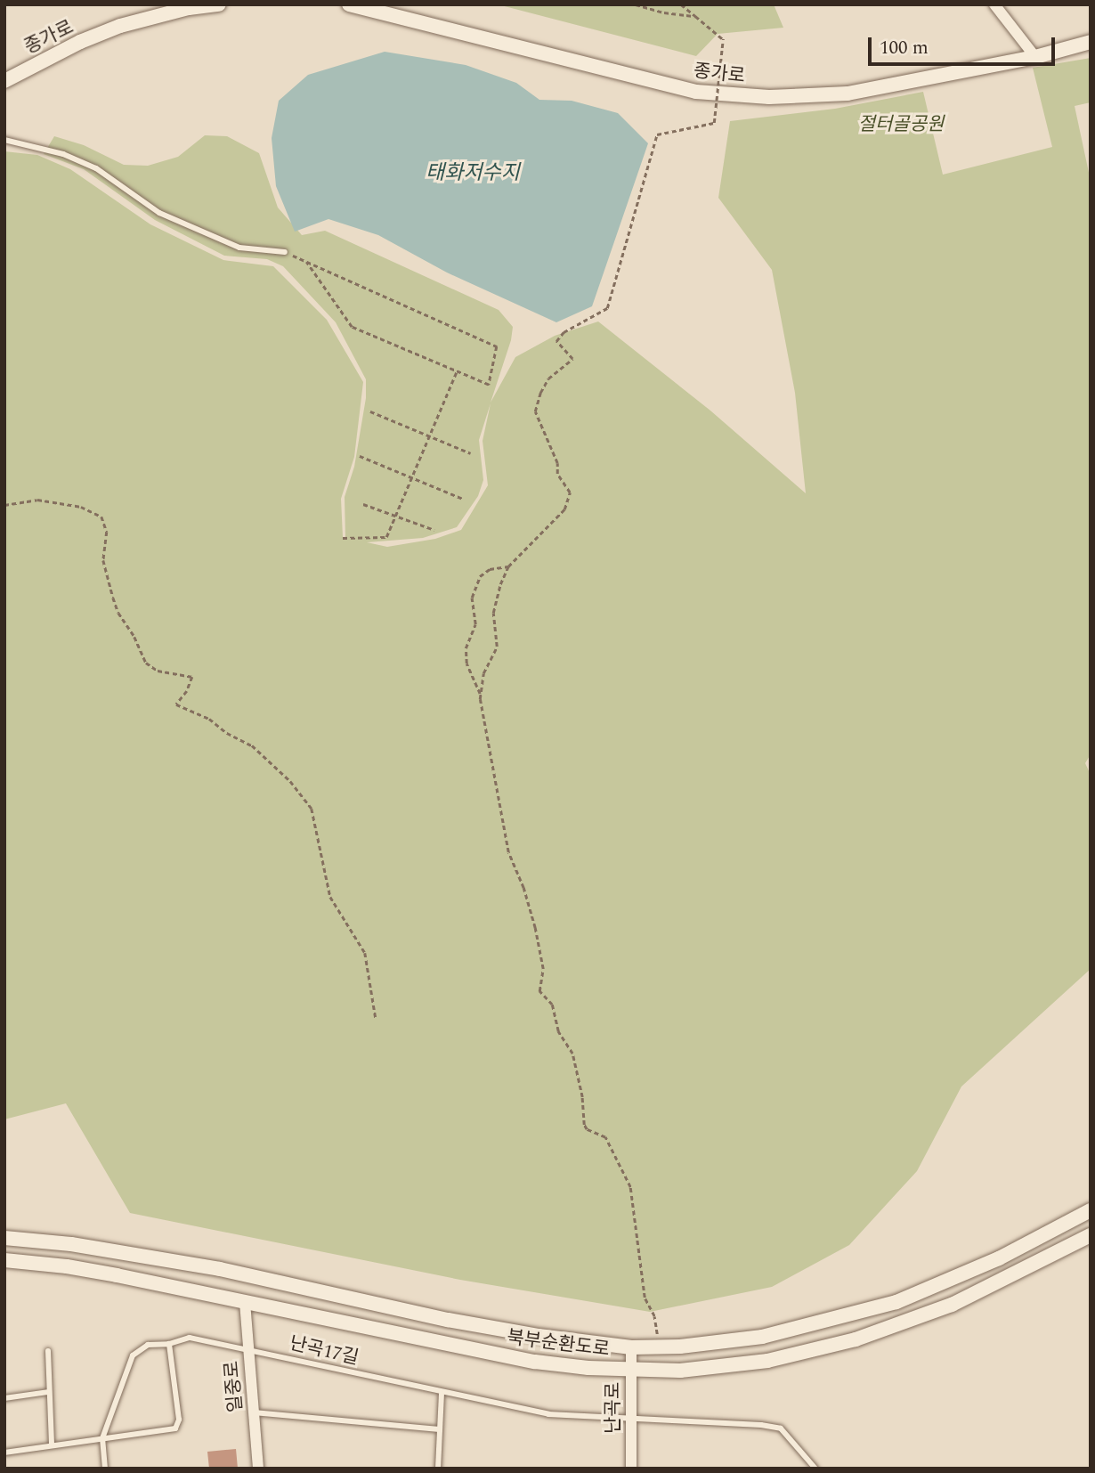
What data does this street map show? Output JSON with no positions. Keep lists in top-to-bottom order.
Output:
{
  "streets": {
    "main road": ["종가로", "북부순환도로"],
    "street": ["일중로", "난곡로"],
    "lane": ["난곡17길"]
  },
  "crossings": [
    ["북부순환도로", "일중로"],
    ["북부순환도로", "난곡로"],
    ["난곡17길", "일중로"],
    ["난곡17길", "난곡로"]
  ],
  "water": ["태화저수지"],
  "parks": ["절터골공원"],
  "scale_bar": "100 m"
}
